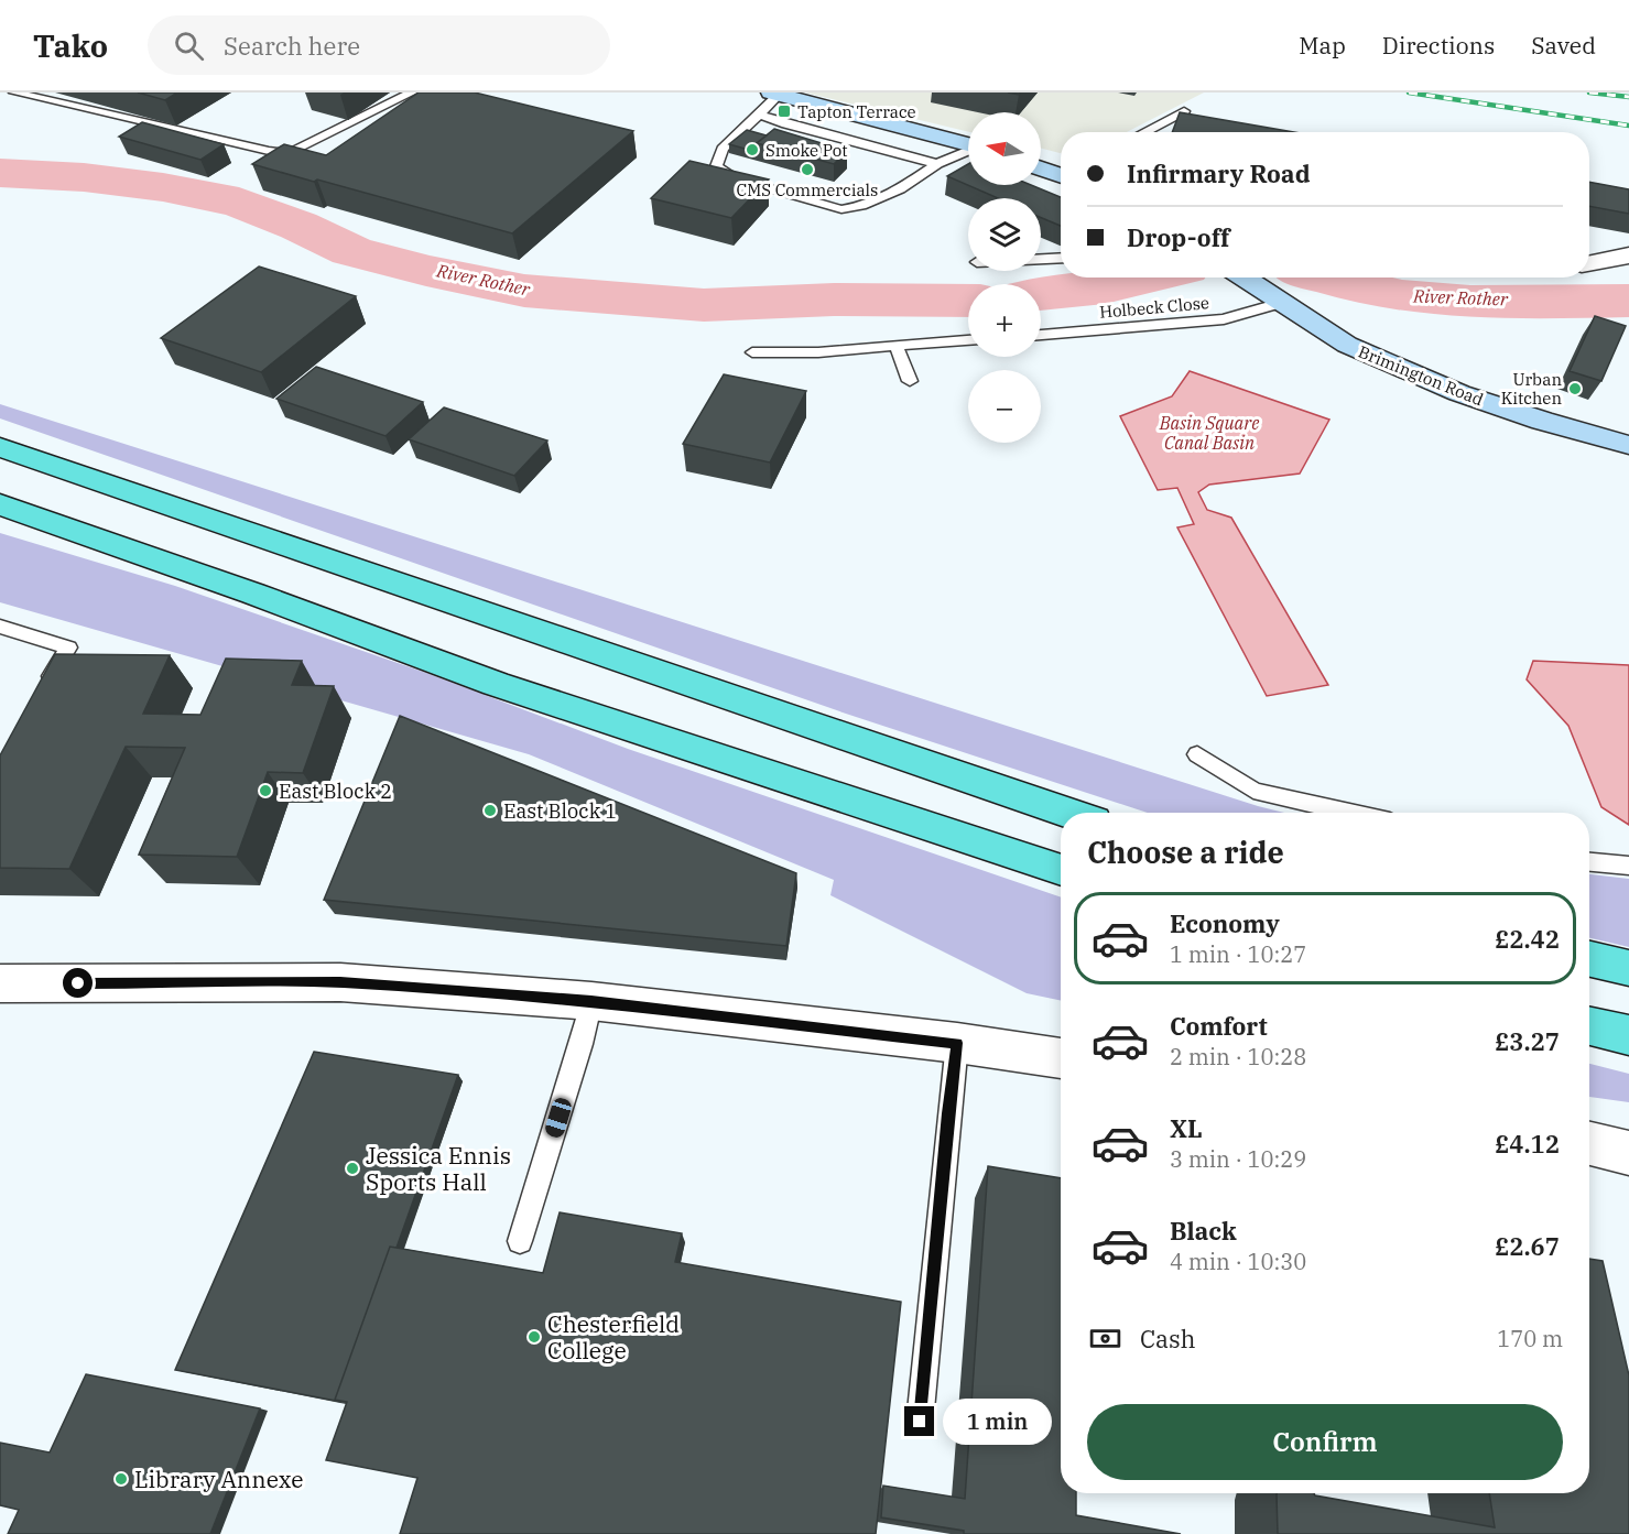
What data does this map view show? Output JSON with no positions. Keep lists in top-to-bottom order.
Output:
{
  "streets": {
    "main road": ["Brimington Road"],
    "lane": ["Holbeck Close"]
  },
  "crossings": [
    ["Holbeck Close", "Brimington Road"]
  ],
  "water": ["River Rother", "Basin Square Canal Basin"],
  "places": {
    "transit": ["Tapton Terrace"],
    "other": [
      "Smoke Pot",
      "CMS Commercials",
      "Urban Kitchen",
      "East Block 2",
      "East Block 1",
      "Jessica Ennis Sports Hall",
      "Chesterfield College",
      "Library Annexe"
    ]
  },
  "north": "left",
  "page": {
    "header": "Tako",
    "search": "Search here",
    "nav": ["Map", "Directions", "Saved"],
    "map_buttons": ["+", "−"],
    "banner": ["Infirmary Road", "Drop-off"],
    "heading": "Choose a ride",
    "list": [
      {
        "name": "Economy",
        "note": "1 min · 10:27",
        "value": "£2.42"
      },
      {
        "name": "Comfort",
        "note": "2 min · 10:28",
        "value": "£3.27"
      },
      {
        "name": "XL",
        "note": "3 min · 10:29",
        "value": "£4.12"
      },
      {
        "name": "Black",
        "note": "4 min · 10:30",
        "value": "£2.67"
      }
    ],
    "pay": ["Cash", "170 m"],
    "buttons": "Confirm",
    "bubble": "1 min"
  }
}
